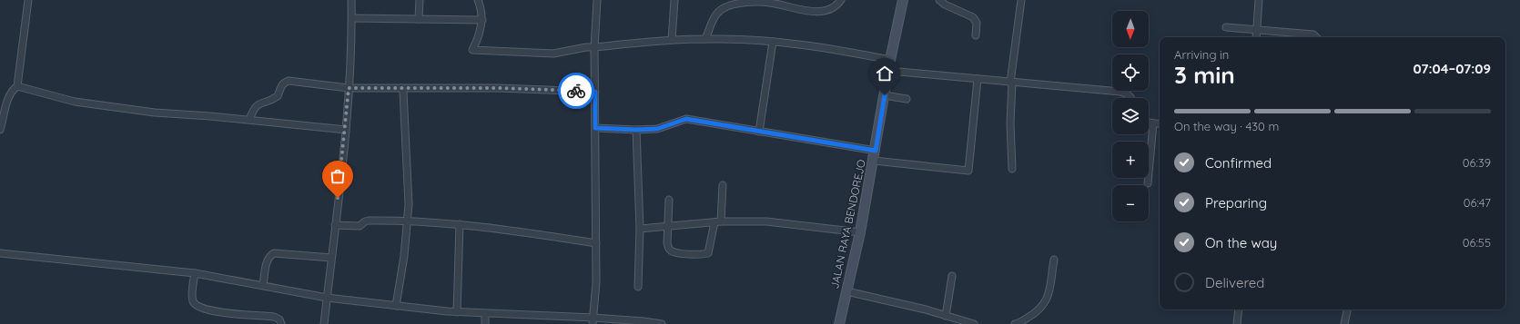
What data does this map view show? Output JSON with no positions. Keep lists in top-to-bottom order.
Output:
{
  "streets": {
    "main road": ["JALAN RAYA BENDOREJO"]
  },
  "north": "bottom",
  "page": {
    "map_buttons": ["+", "−"],
    "heading": ["3 min", "Arriving in", "07:04–07:09"],
    "bar": "On the way · 430 m",
    "list": [
      ["Confirmed", "06:39"],
      ["Preparing", "06:47"],
      ["On the way", "06:55"],
      "Delivered"
    ]
  }
}
